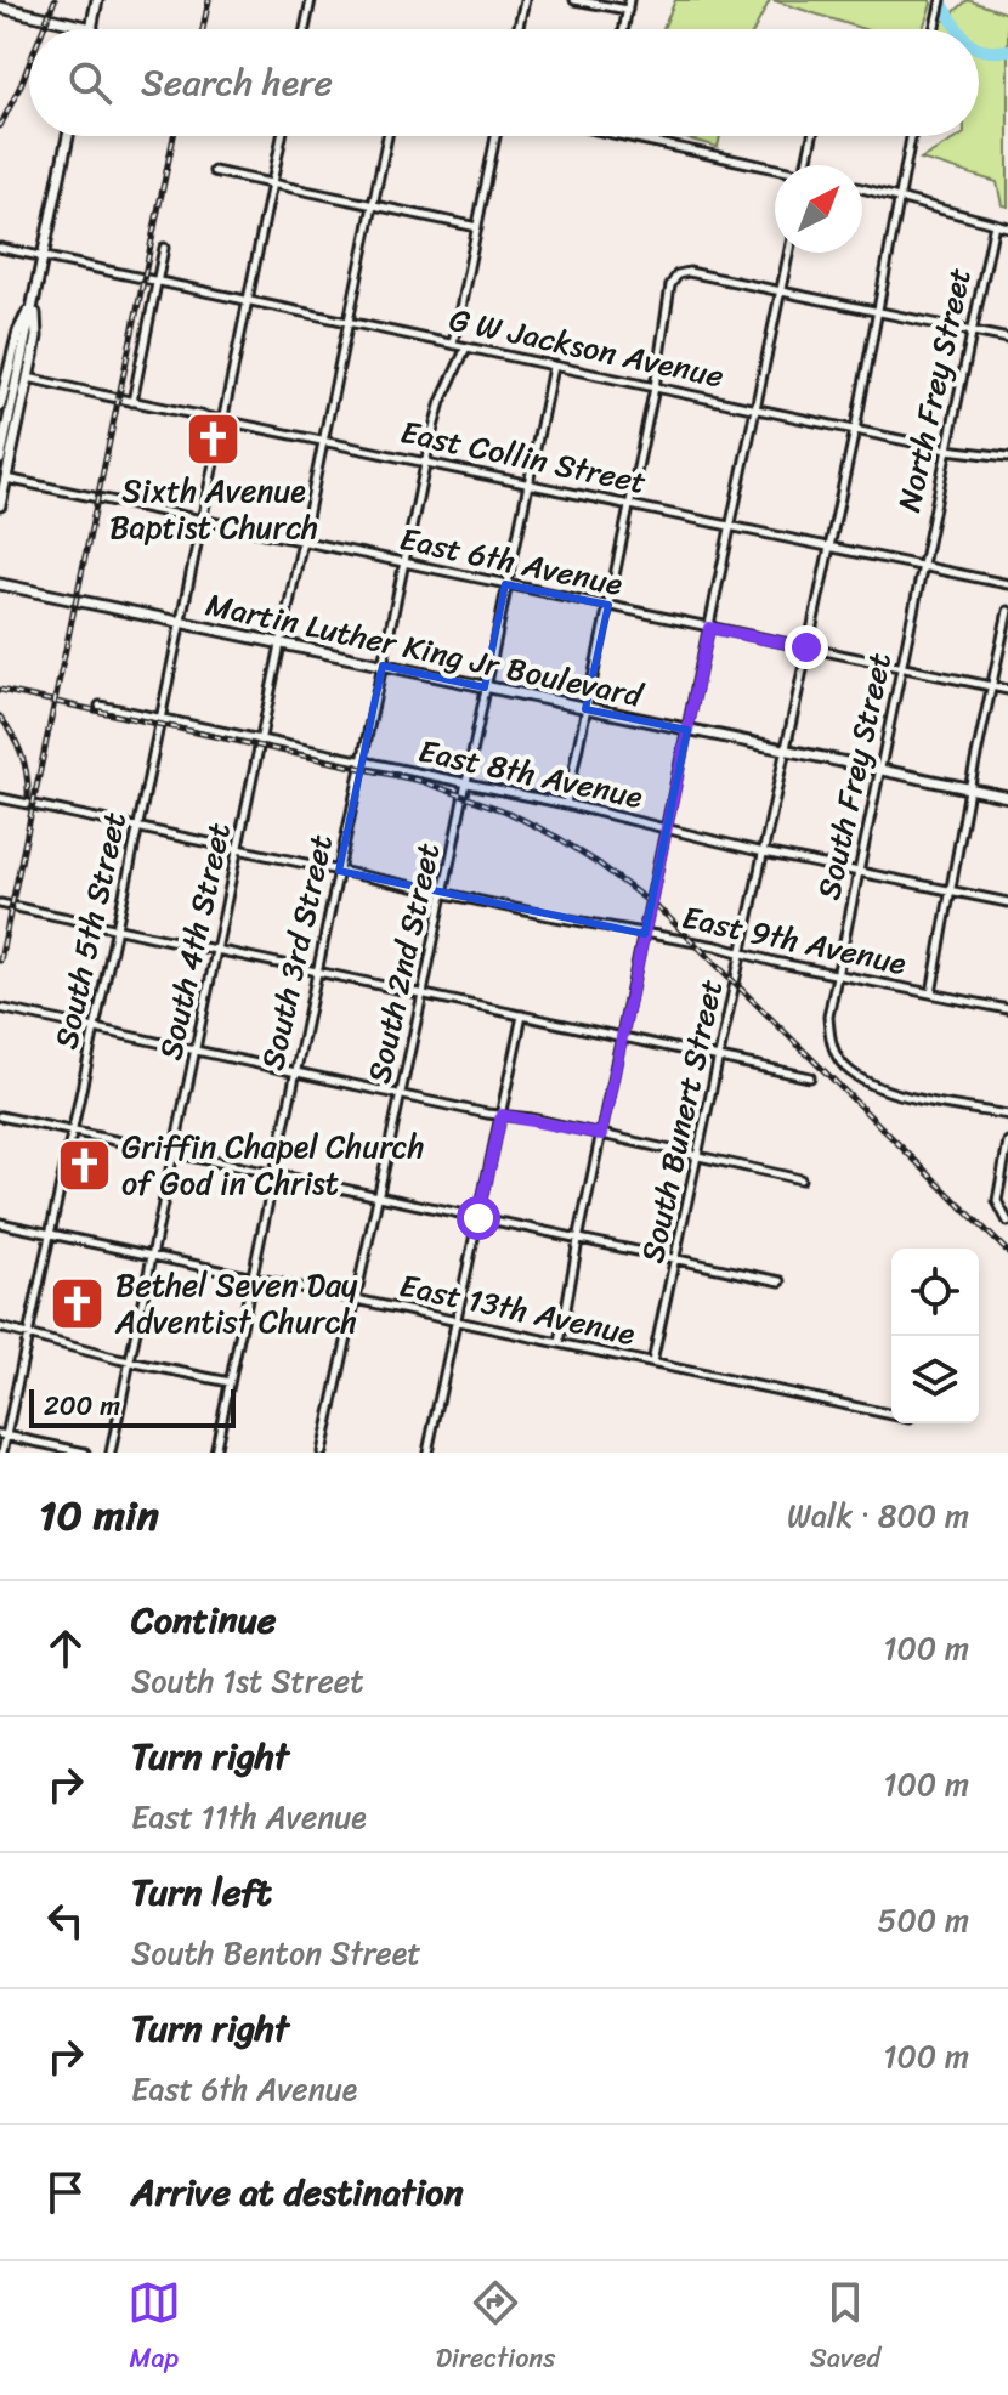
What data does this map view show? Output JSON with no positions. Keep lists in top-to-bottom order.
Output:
{
  "streets": {
    "main road": ["Martin Luther King Jr Boulevard"],
    "street": [
      "G W Jackson Avenue",
      "North Frey Street",
      "East Collin Street",
      "East 6th Avenue",
      "East 8th Avenue",
      "South Frey Street",
      "South 5th Street",
      "East 9th Avenue",
      "South 4th Street",
      "South 3rd Street",
      "South 2nd Street",
      "South Bunert Street",
      "East 13th Avenue"
    ]
  },
  "crossings": [
    ["G W Jackson Avenue", "North Frey Street"],
    ["G W Jackson Avenue", "South 5th Street"],
    ["G W Jackson Avenue", "South 4th Street"],
    ["G W Jackson Avenue", "South 3rd Street"],
    ["G W Jackson Avenue", "South 2nd Street"],
    ["G W Jackson Avenue", "South Bunert Street"],
    ["North Frey Street", "East Collin Street"],
    ["North Frey Street", "South Frey Street"],
    ["East Collin Street", "South Frey Street"],
    ["East Collin Street", "South 5th Street"],
    ["East Collin Street", "South 4th Street"],
    ["East Collin Street", "South 3rd Street"],
    ["East Collin Street", "South 2nd Street"],
    ["East Collin Street", "South Bunert Street"],
    ["East 6th Avenue", "South Frey Street"],
    ["East 6th Avenue", "South 5th Street"],
    ["East 6th Avenue", "South 4th Street"],
    ["East 6th Avenue", "South 3rd Street"],
    ["East 6th Avenue", "South 2nd Street"],
    ["East 6th Avenue", "South Bunert Street"],
    ["Martin Luther King Jr Boulevard", "South Frey Street"],
    ["Martin Luther King Jr Boulevard", "South 5th Street"],
    ["Martin Luther King Jr Boulevard", "South 4th Street"],
    ["Martin Luther King Jr Boulevard", "South 3rd Street"],
    ["Martin Luther King Jr Boulevard", "South 2nd Street"],
    ["Martin Luther King Jr Boulevard", "South Bunert Street"],
    ["East 8th Avenue", "South Frey Street"],
    ["East 8th Avenue", "South 5th Street"],
    ["East 8th Avenue", "South 4th Street"],
    ["East 8th Avenue", "South 3rd Street"],
    ["East 8th Avenue", "South 2nd Street"],
    ["East 8th Avenue", "South Bunert Street"],
    ["South Frey Street", "East 9th Avenue"],
    ["South 5th Street", "East 9th Avenue"],
    ["South 5th Street", "East 13th Avenue"],
    ["East 9th Avenue", "South 4th Street"],
    ["East 9th Avenue", "South 3rd Street"],
    ["East 9th Avenue", "South 2nd Street"],
    ["East 9th Avenue", "South Bunert Street"],
    ["South 4th Street", "East 13th Avenue"],
    ["South 3rd Street", "East 13th Avenue"],
    ["South 2nd Street", "East 13th Avenue"],
    ["South Bunert Street", "East 13th Avenue"]
  ],
  "places": {
    "church": ["Sixth Avenue Baptist Church", "Griffin Chapel Church of God in Christ", "Bethel Seven Day Adventist Church"]
  },
  "scale_bar": "200 m",
  "north": "top right",
  "page": {
    "search": "Search here",
    "scale": "200 m",
    "heading": ["10 min", "Walk · 800 m"],
    "list": [
      ["Continue", "South 1st Street", "100 m"],
      ["Turn right", "East 11th Avenue", "100 m"],
      ["Turn left", "South Benton Street", "500 m"],
      ["Turn right", "East 6th Avenue", "100 m"],
      "Arrive at destination"
    ],
    "nav": ["Map", "Directions", "Saved"]
  }
}
